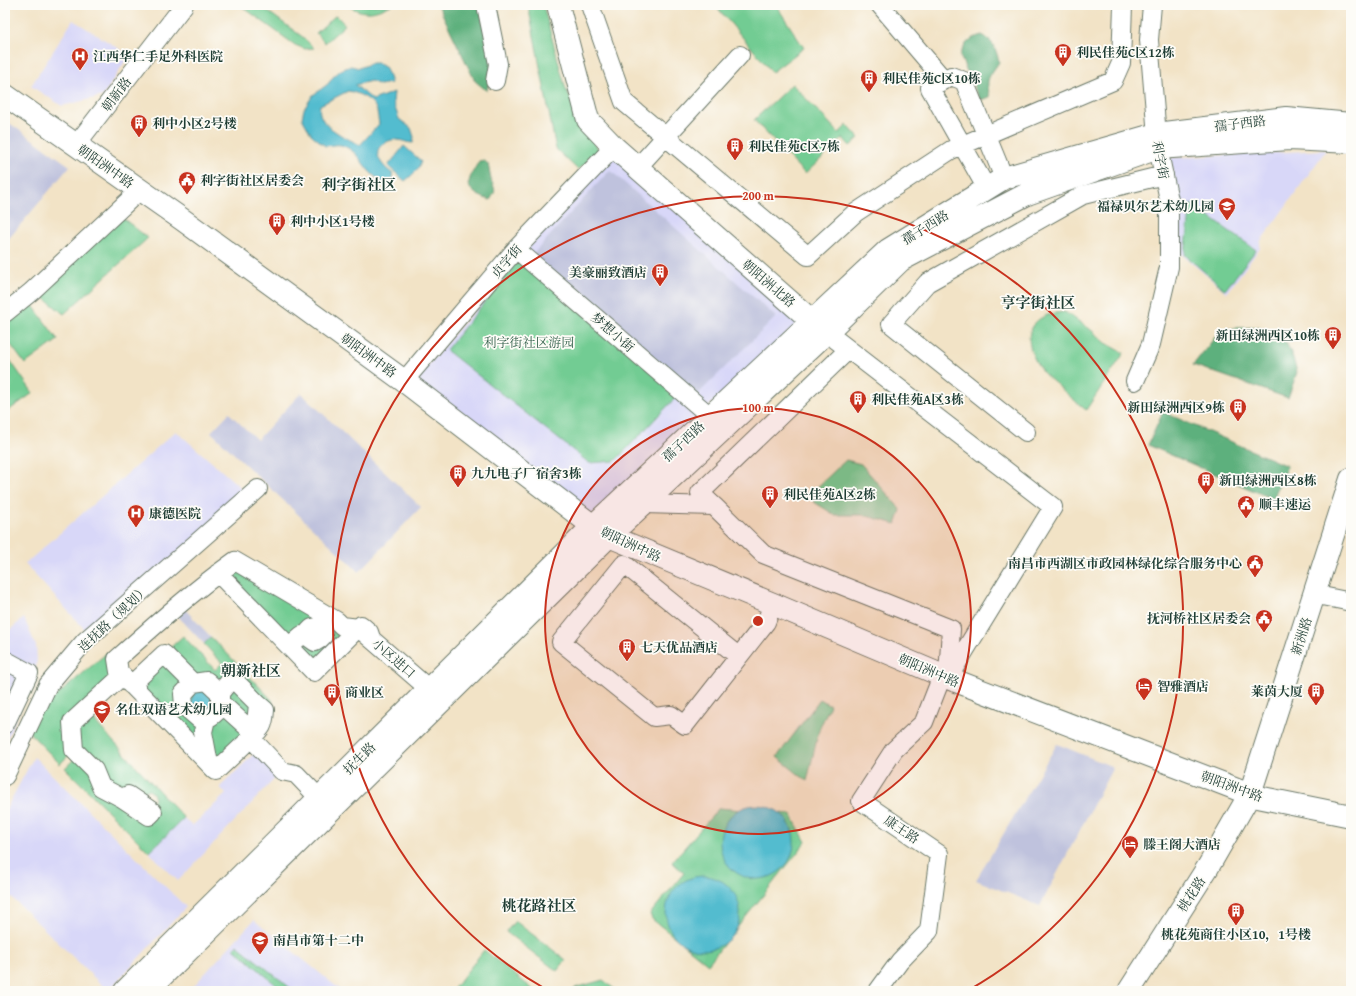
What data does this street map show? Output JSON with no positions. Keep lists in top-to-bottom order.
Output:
{
  "streets": {
    "main road": [
      "孺子西路",
      "朝阳洲中路",
      "朝阳洲北路",
      "新洲路",
      "抚生路",
      "桃花路"
    ],
    "street": [
      "朝新路",
      "利字街",
      "贞字街",
      "梦想小街",
      "连抚路（规划）",
      "小区进口",
      "康王路"
    ]
  },
  "crossings": [
    ["朝新路", "朝阳洲中路"],
    ["孺子西路", "利字街"],
    ["孺子西路", "朝阳洲中路"],
    ["孺子西路", "朝阳洲北路"],
    ["孺子西路", "梦想小街"],
    ["孺子西路", "抚生路"],
    ["朝阳洲中路", "贞字街"],
    ["朝阳洲中路", "新洲路"],
    ["朝阳洲中路", "抚生路"],
    ["朝阳洲中路", "康王路"],
    ["朝阳洲中路", "桃花路"],
    ["贞字街", "朝阳洲北路"],
    ["贞字街", "梦想小街"],
    ["朝阳洲北路", "康王路"],
    ["新洲路", "桃花路"],
    ["小区进口", "抚生路"]
  ],
  "districts": [
    "利字街社区",
    "亨字街社区",
    "朝新社区",
    "桃花路社区"
  ],
  "parks": ["利字街社区游园"],
  "places": {
    "building": [
      "利民佳苑C区12栋",
      "利民佳苑C区10栋",
      "利中小区2号楼",
      "利民佳苑C区7栋",
      "利中小区1号楼",
      "美豪丽致酒店",
      "新田绿洲西区10栋",
      "利民佳苑A区3栋",
      "新田绿洲西区9栋",
      "九九电子厂宿舍3栋",
      "新田绿洲西区8栋",
      "利民佳苑A区2栋",
      "七天优品酒店",
      "莱茵大厦",
      "商业区",
      "桃花苑商住小区10，1号楼"
    ],
    "hospital": ["江西华仁手足外科医院", "康德医院"],
    "public building": [
      "利字街社区居委会",
      "顺丰速运",
      "南昌市西湖区市政园林绿化综合服务中心",
      "抚河桥社区居委会"
    ],
    "school or university": ["福禄贝尔艺术幼儿园", "名仕双语艺术幼儿园", "南昌市第十二中"],
    "hotel": ["智雅酒店", "滕王阁大酒店"]
  },
  "rings": ["200 m", "100 m"]
}
